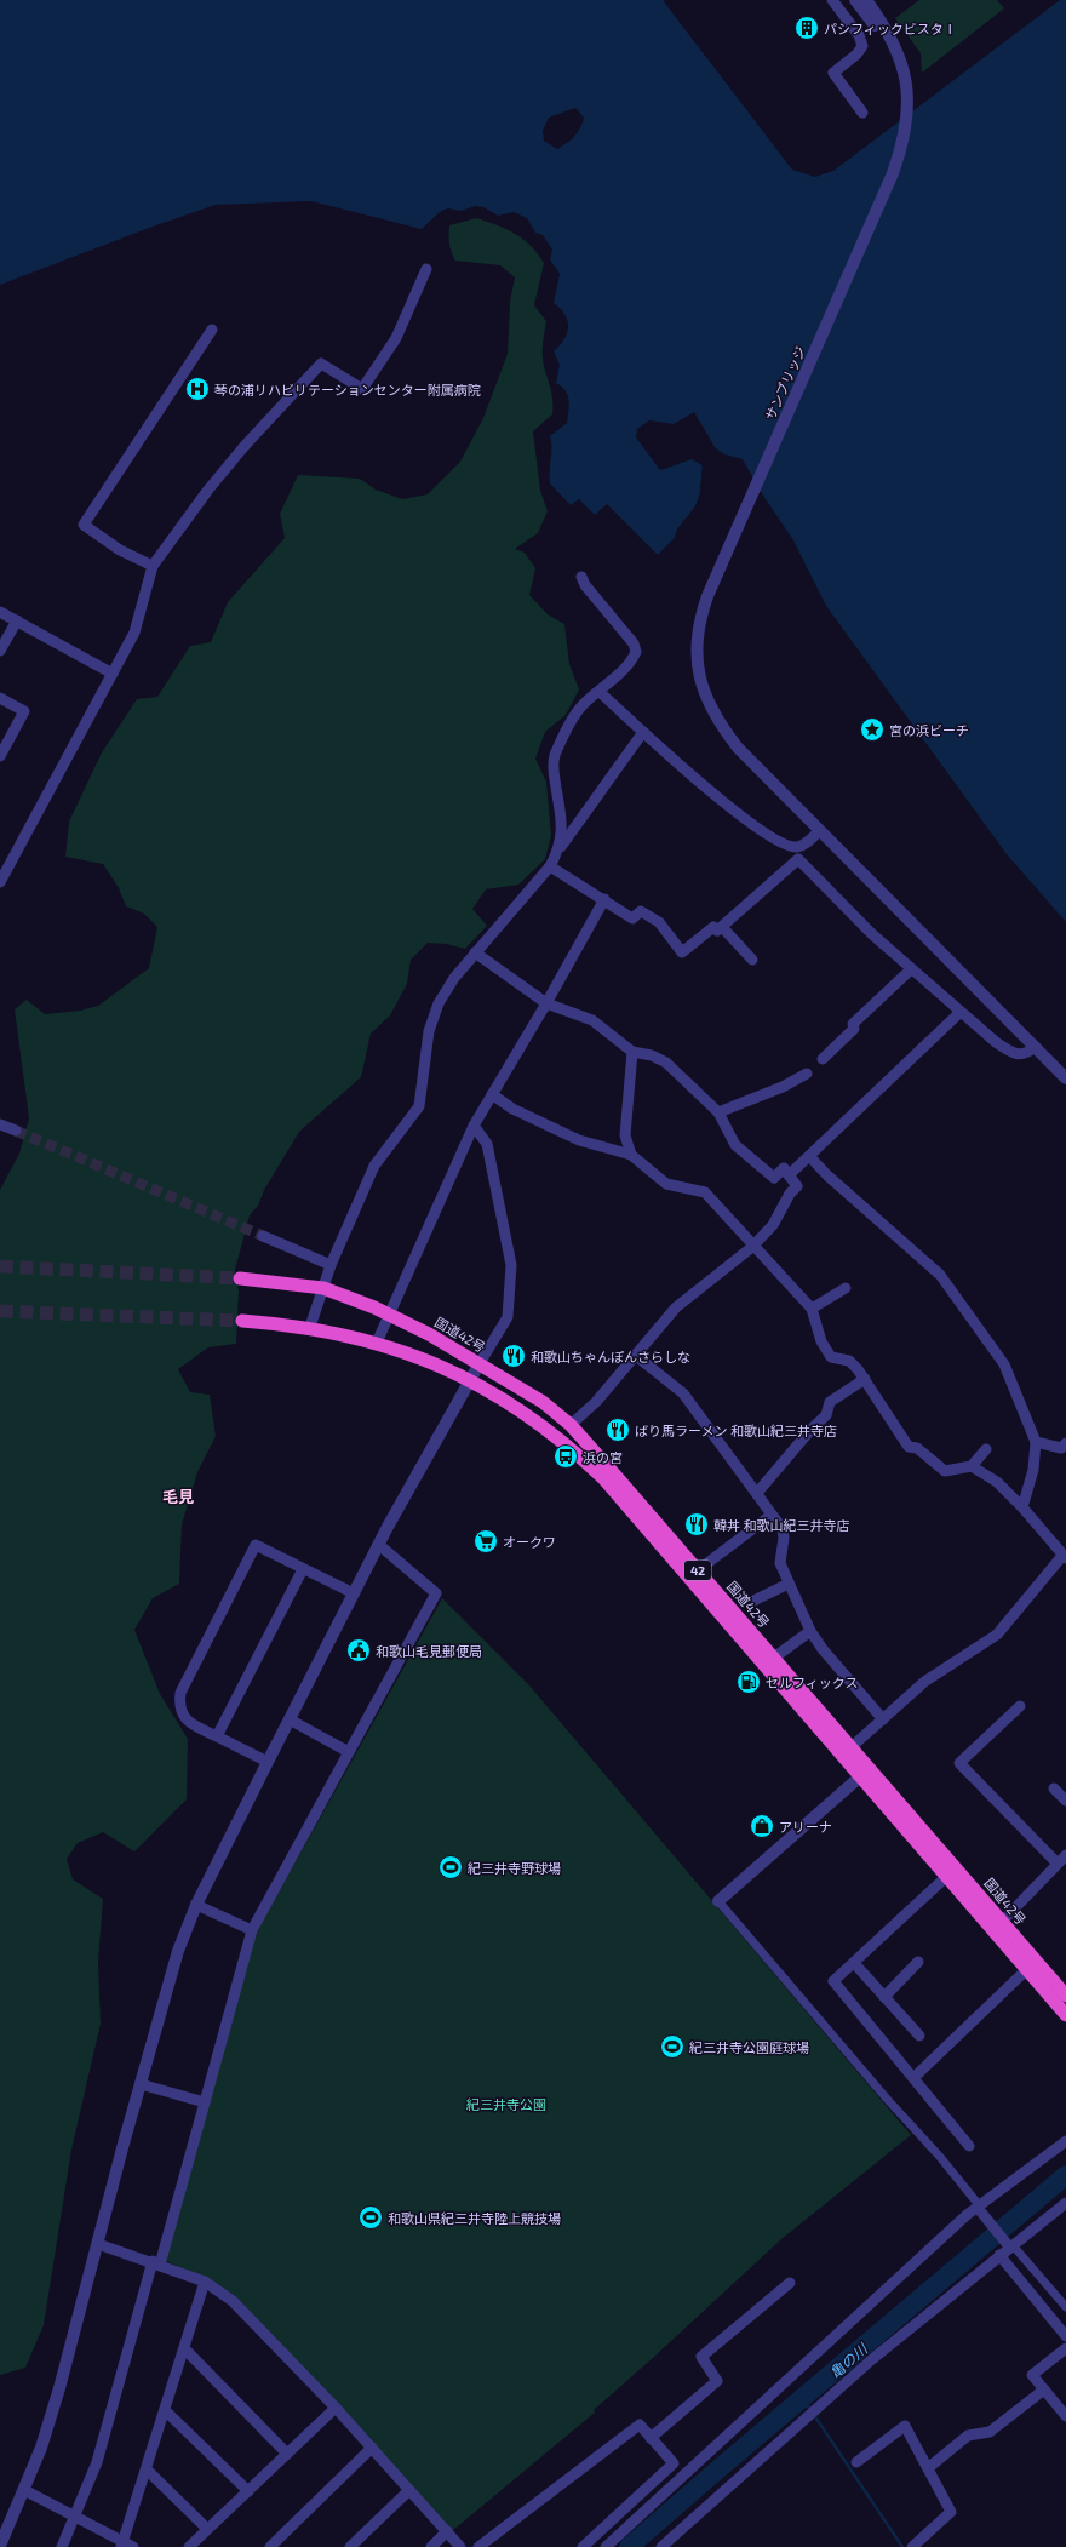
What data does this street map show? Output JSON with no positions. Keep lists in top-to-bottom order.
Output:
{
  "streets": {
    "highway": ["国道42号", "42"],
    "street": ["サンブリッジ"]
  },
  "districts": ["毛見"],
  "water": ["亀の川"],
  "parks": ["紀三井寺公園"],
  "places": {
    "building": ["パシフィックビスタⅠ"],
    "hospital": ["琴の浦リハビリテーションセンター附属病院"],
    "place": ["宮の浜ビーチ"],
    "restaurant": ["和歌山ちゃんぽんさらしな", "ばり馬ラーメン 和歌山紀三井寺店", "韓丼 和歌山紀三井寺店"],
    "bus stop": ["浜の宮"],
    "supermarket": ["オークワ"],
    "public building": ["和歌山毛見郵便局"],
    "fuel station": ["セルフィックス"],
    "shop": ["アリーナ"],
    "sports": ["紀三井寺野球場", "紀三井寺公園庭球場", "和歌山県紀三井寺陸上競技場"]
  }
}
